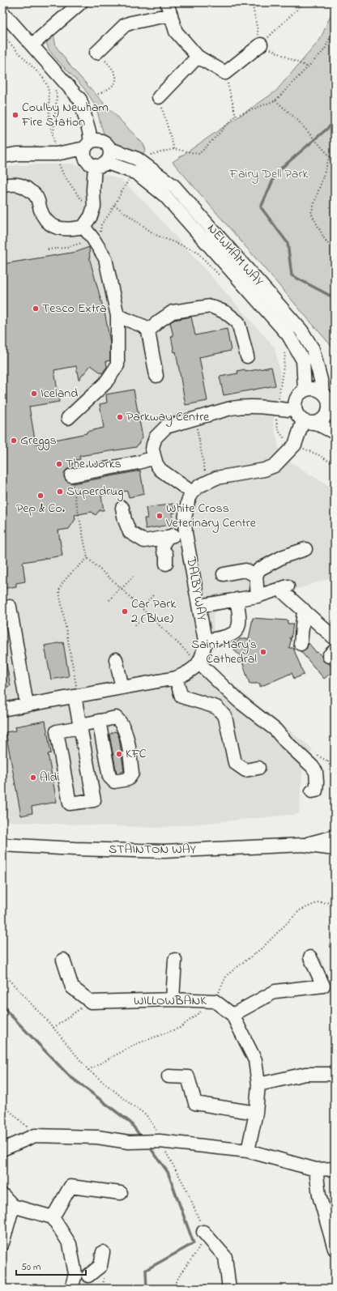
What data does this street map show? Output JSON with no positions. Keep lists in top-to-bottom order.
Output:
{
  "streets": {
    "street": [
      "NEWHAM WAY",
      "DALBY WAY",
      "STAINTON WAY",
      "WILLOWBANK"
    ]
  },
  "parks": ["Fairy Dell Park"],
  "places": [
    "Coulby Newham Fire Station",
    "Tesco Extra",
    "Iceland",
    "Parkway Centre",
    "Greggs",
    "The Works",
    "Superdrug",
    "Pep & Co.",
    "White Cross Veterinary Centre",
    "Car Park 2 (Blue)",
    "Saint Mary's Cathedral",
    "KFC",
    "Aldi"
  ],
  "scale_bar": "50 m"
}
